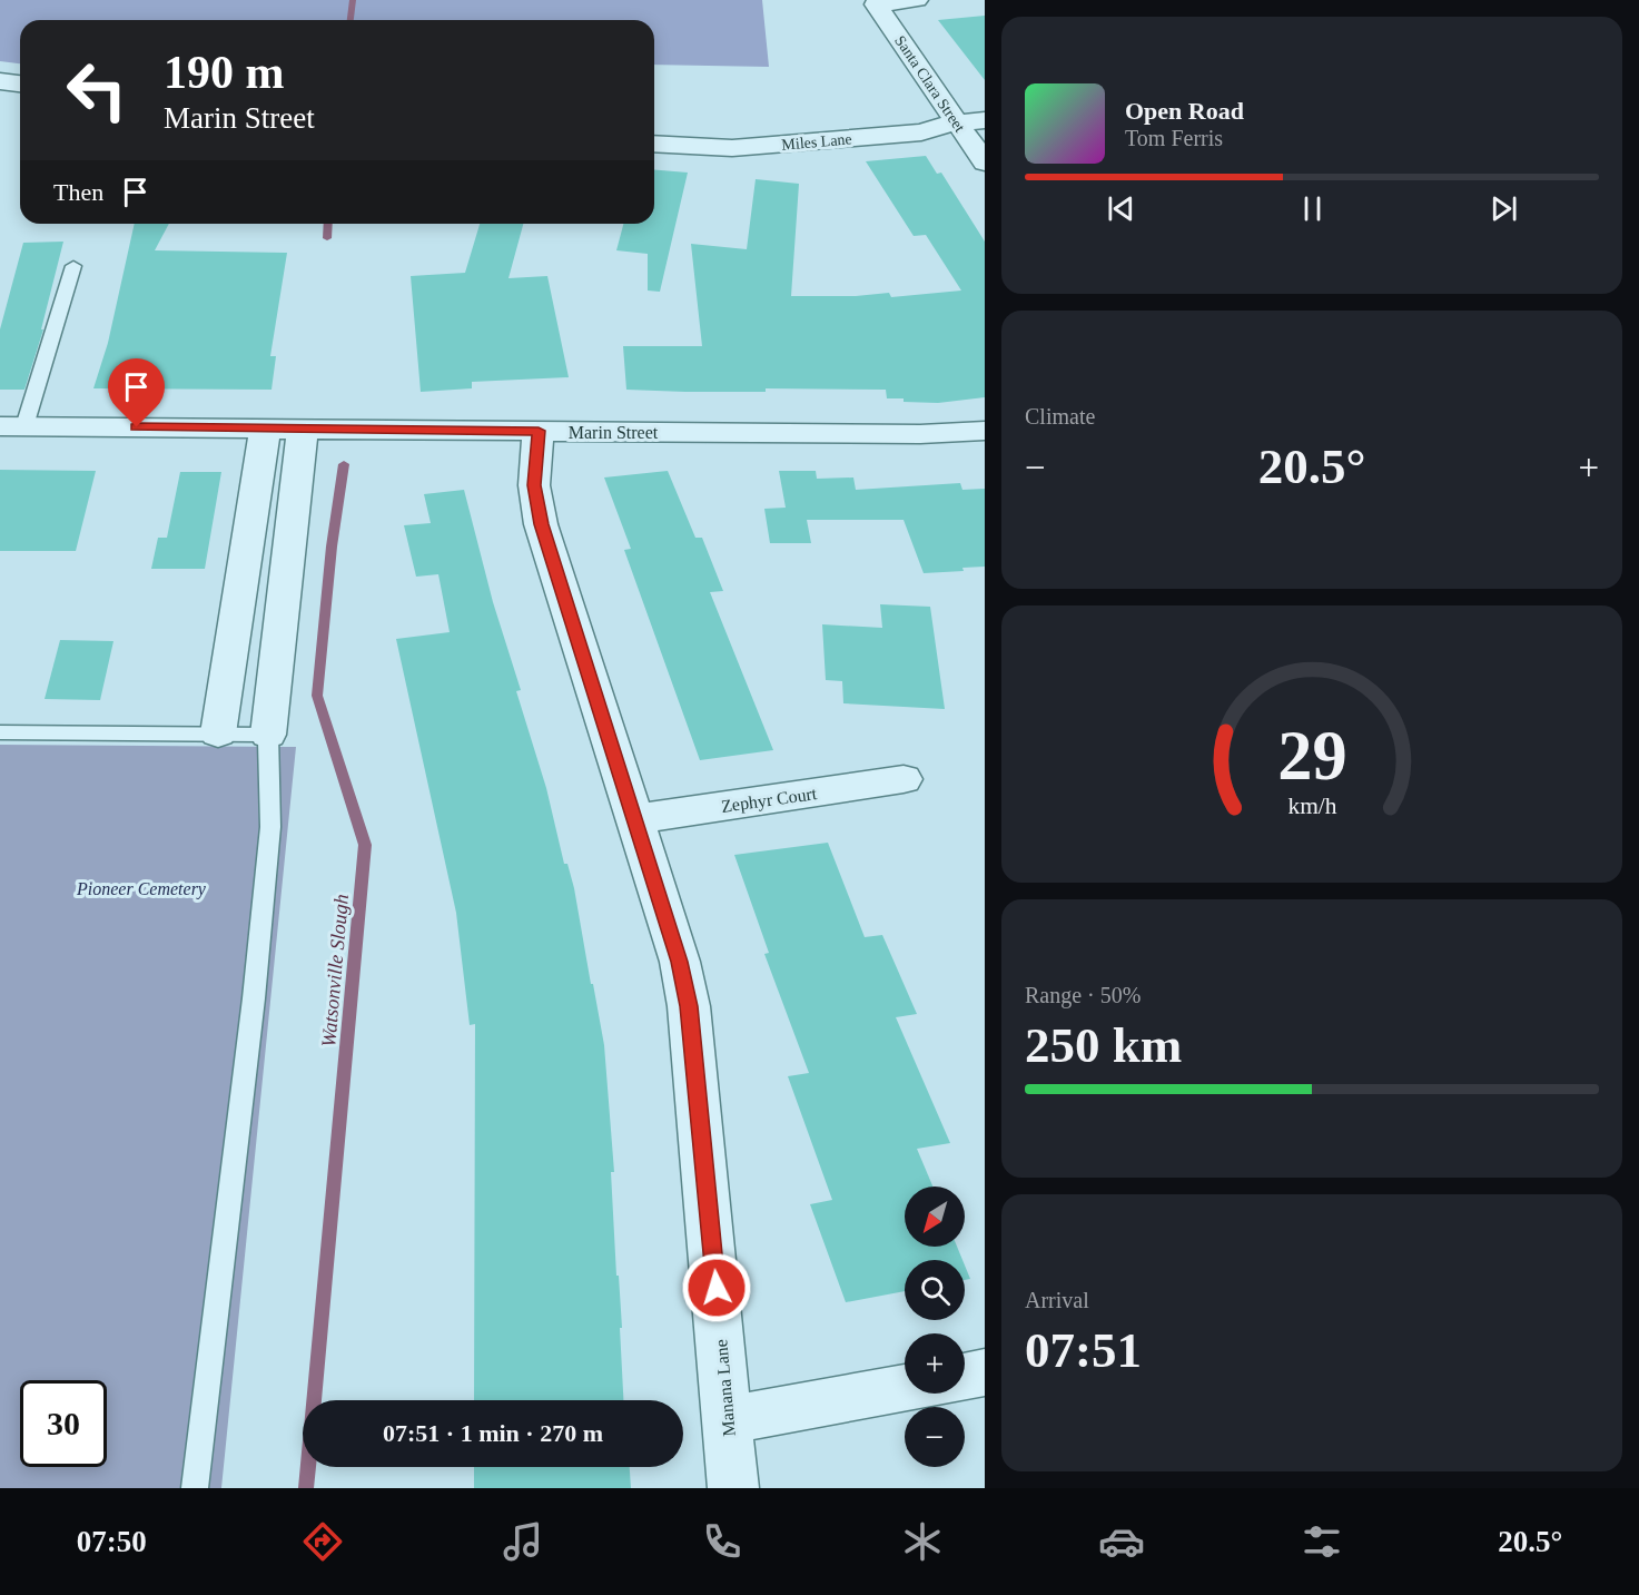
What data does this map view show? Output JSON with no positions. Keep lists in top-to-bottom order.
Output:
{
  "streets": {
    "street": [
      "Santa Clara Street",
      "Miles Lane",
      "Marin Street",
      "Zephyr Court",
      "Manana Lane"
    ]
  },
  "crossings": [
    ["Santa Clara Street", "Miles Lane"],
    ["Marin Street", "Manana Lane"],
    ["Zephyr Court", "Manana Lane"]
  ],
  "water": ["Watsonville Slough"],
  "parks": ["Pioneer Cemetery"],
  "north": "bottom left",
  "page": {
    "turn": ["190 m", "Marin Street"],
    "song": ["Open Road", "Tom Ferris"],
    "then": "Then",
    "tile": [
      "Climate",
      ["Range · 50%", "250 km"],
      ["Arrival", "07:51"]
    ],
    "heat": ["−", "20.5°", "+"],
    "map_buttons": ["+", "−"],
    "limit": "30",
    "trip": "07:51 · 1 min · 270 m",
    "tabs": ["07:50", "20.5°"],
    "gauge": ["29", "km/h"]
  }
}
